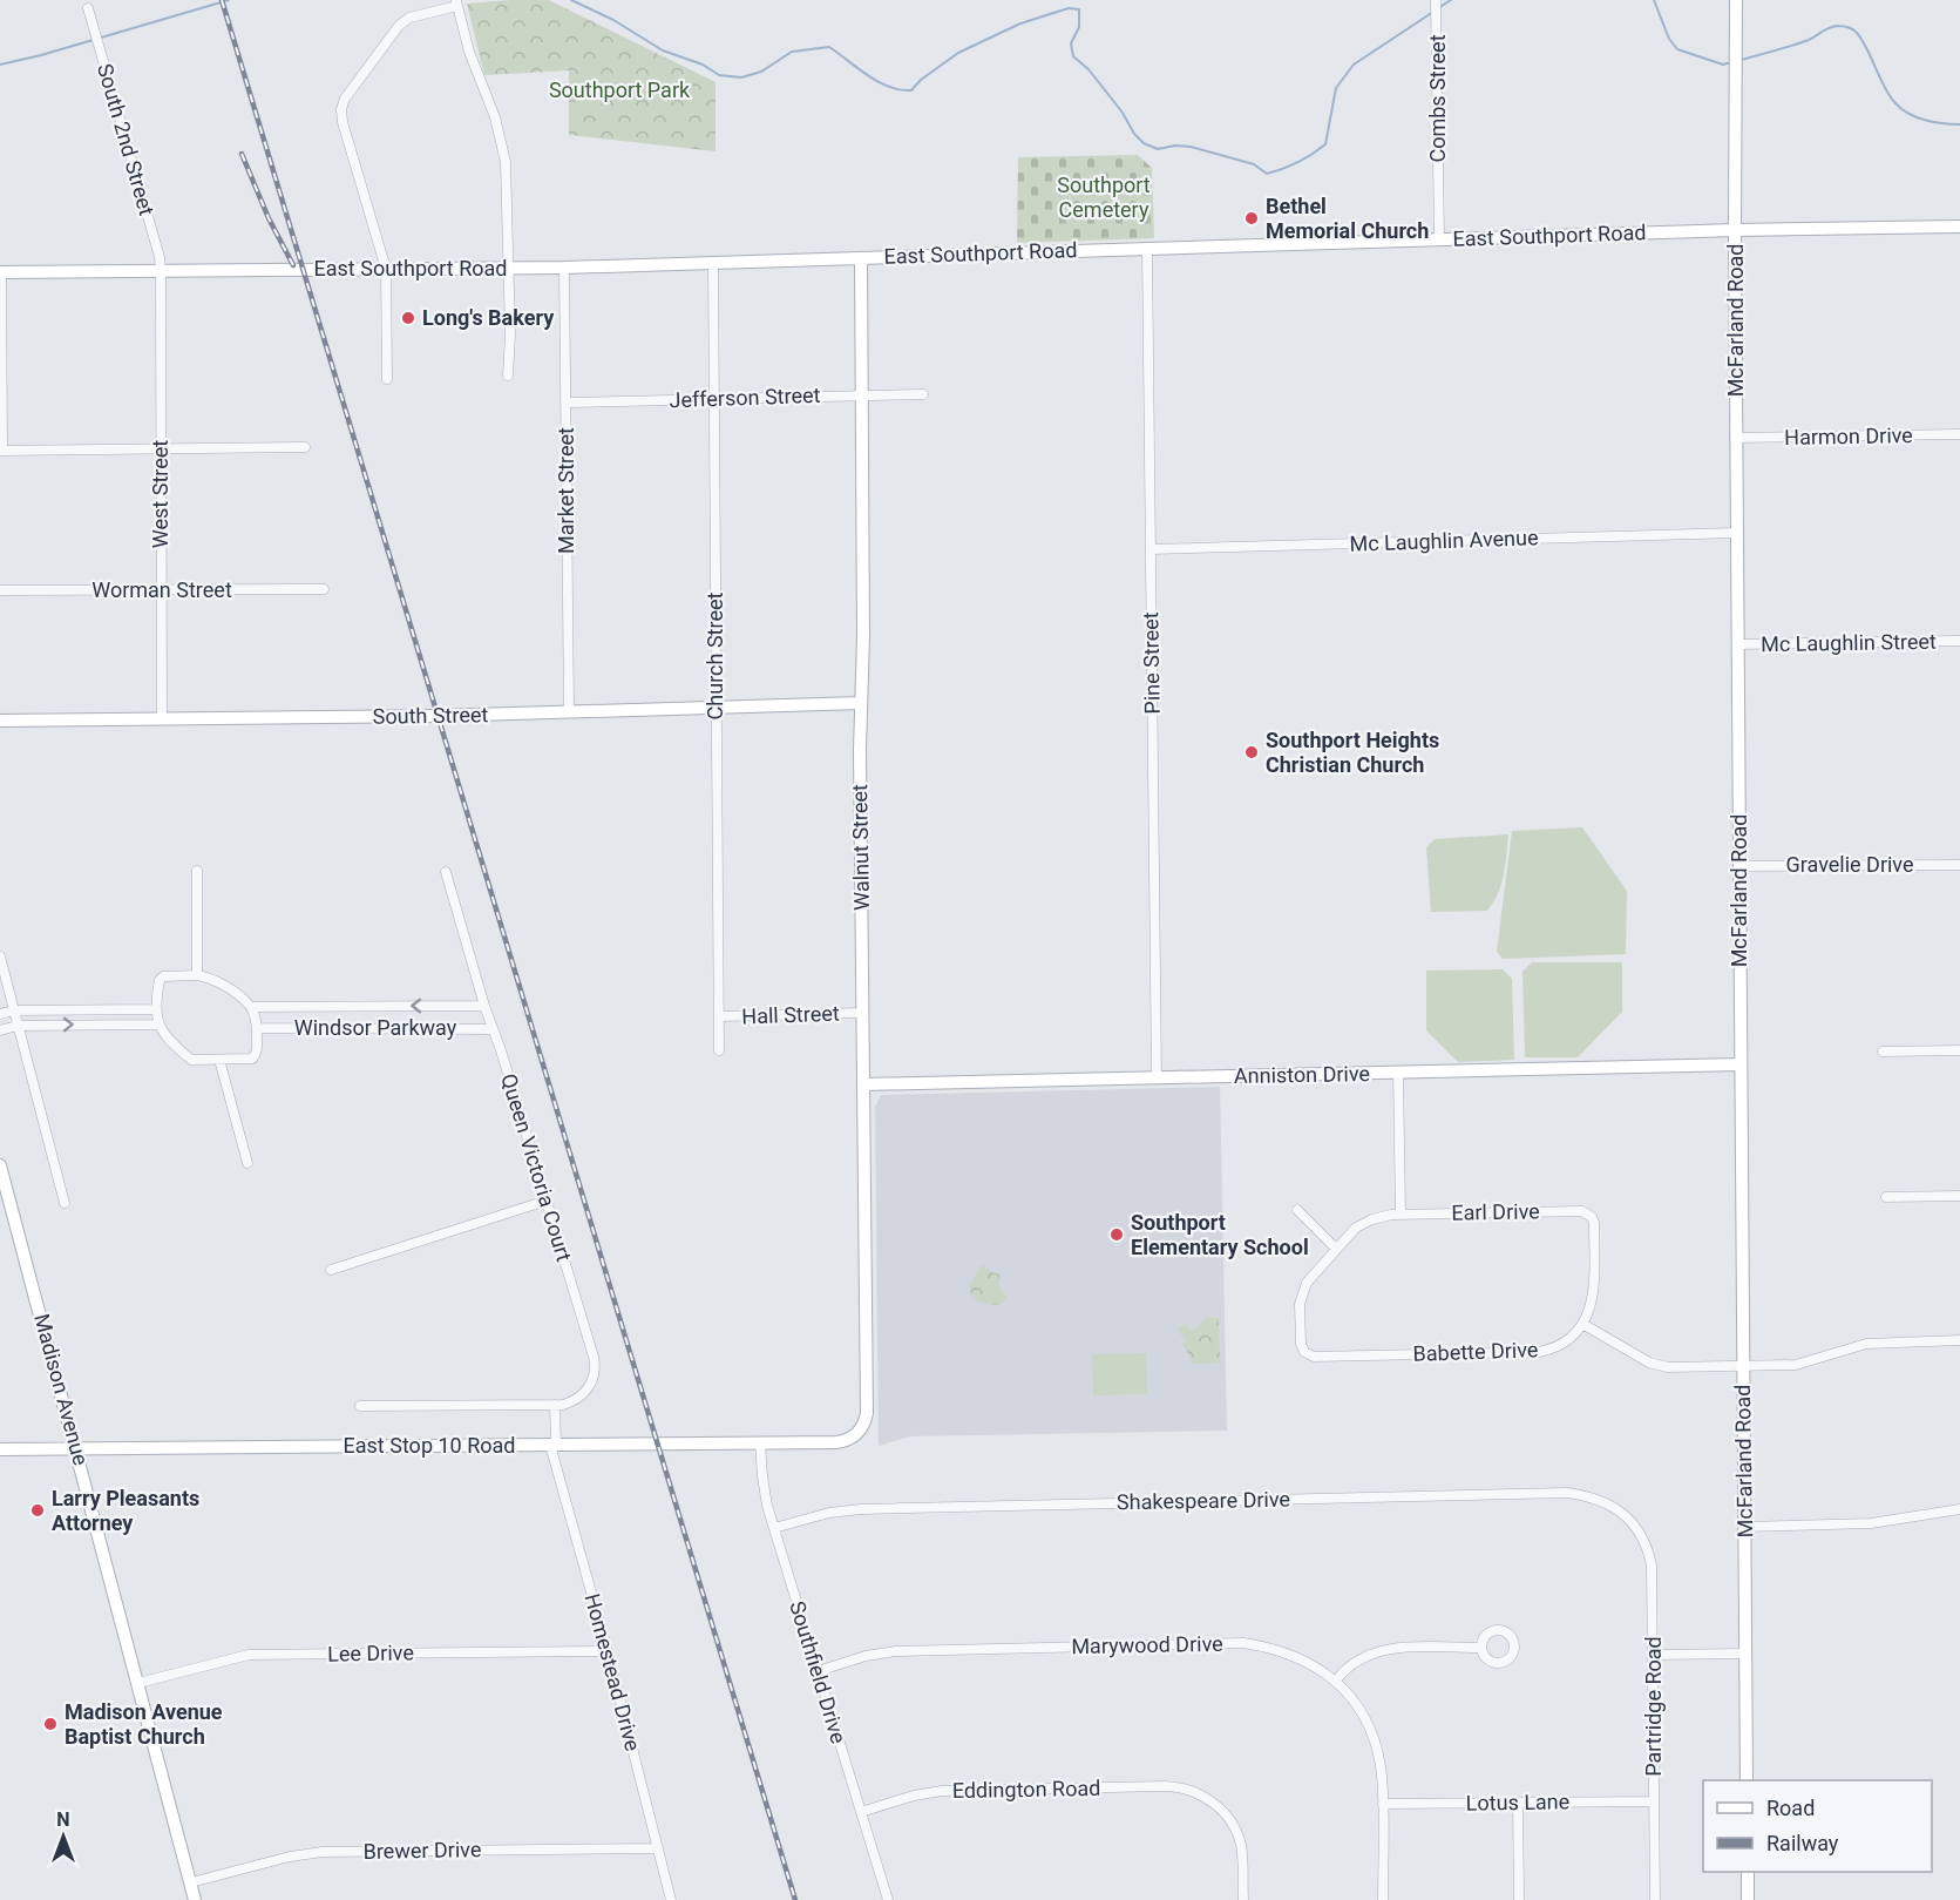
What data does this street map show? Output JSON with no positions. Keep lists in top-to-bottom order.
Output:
{
  "streets": {
    "street": [
      "Combs Street",
      "South 2nd Street",
      "East Southport Road",
      "McFarland Road",
      "Jefferson Street",
      "Harmon Drive",
      "Market Street",
      "West Street",
      "Mc Laughlin Avenue",
      "Worman Street",
      "Mc Laughlin Street",
      "Church Street",
      "Pine Street",
      "South Street",
      "Walnut Street",
      "Gravelie Drive",
      "Hall Street",
      "Windsor Parkway",
      "Anniston Drive",
      "Queen Victoria Court",
      "Earl Drive",
      "Babette Drive",
      "Madison Avenue",
      "East Stop 10 Road",
      "Shakespeare Drive",
      "Marywood Drive",
      "Lee Drive",
      "Homestead Drive",
      "Southfield Drive",
      "Partridge Road",
      "Eddington Road",
      "Lotus Lane",
      "Brewer Drive"
    ]
  },
  "crossings": [
    ["Combs Street", "East Southport Road"],
    ["South 2nd Street", "East Southport Road"],
    ["South 2nd Street", "West Street"],
    ["East Southport Road", "McFarland Road"],
    ["East Southport Road", "Market Street"],
    ["East Southport Road", "West Street"],
    ["East Southport Road", "Church Street"],
    ["East Southport Road", "Pine Street"],
    ["East Southport Road", "Walnut Street"],
    ["McFarland Road", "Harmon Drive"],
    ["McFarland Road", "Mc Laughlin Avenue"],
    ["McFarland Road", "Mc Laughlin Street"],
    ["McFarland Road", "Gravelie Drive"],
    ["McFarland Road", "Anniston Drive"],
    ["Jefferson Street", "Market Street"],
    ["Jefferson Street", "Church Street"],
    ["Jefferson Street", "Walnut Street"],
    ["Market Street", "South Street"],
    ["West Street", "Worman Street"],
    ["West Street", "South Street"],
    ["Mc Laughlin Avenue", "Pine Street"],
    ["Church Street", "South Street"],
    ["Church Street", "Hall Street"],
    ["Pine Street", "Anniston Drive"],
    ["South Street", "Walnut Street"],
    ["Walnut Street", "Hall Street"],
    ["Walnut Street", "Anniston Drive"],
    ["Walnut Street", "East Stop 10 Road"],
    ["Windsor Parkway", "Queen Victoria Court"],
    ["Earl Drive", "Babette Drive"],
    ["Madison Avenue", "East Stop 10 Road"],
    ["Madison Avenue", "Lee Drive"],
    ["Madison Avenue", "Brewer Drive"],
    ["East Stop 10 Road", "Homestead Drive"],
    ["East Stop 10 Road", "Southfield Drive"],
    ["Shakespeare Drive", "Southfield Drive"],
    ["Shakespeare Drive", "Partridge Road"],
    ["Marywood Drive", "Southfield Drive"],
    ["Marywood Drive", "Lotus Lane"],
    ["Lee Drive", "Homestead Drive"],
    ["Homestead Drive", "Brewer Drive"],
    ["Southfield Drive", "Eddington Road"],
    ["Partridge Road", "Lotus Lane"]
  ],
  "parks": ["Southport Park", "Southport Cemetery"],
  "places": [
    "Bethel Memorial Church",
    "Long's Bakery",
    "Southport Heights Christian Church",
    "Southport Elementary School",
    "Larry Pleasants Attorney",
    "Madison Avenue Baptist Church"
  ],
  "legend": ["Road", "Railway"],
  "north": "top"
}
